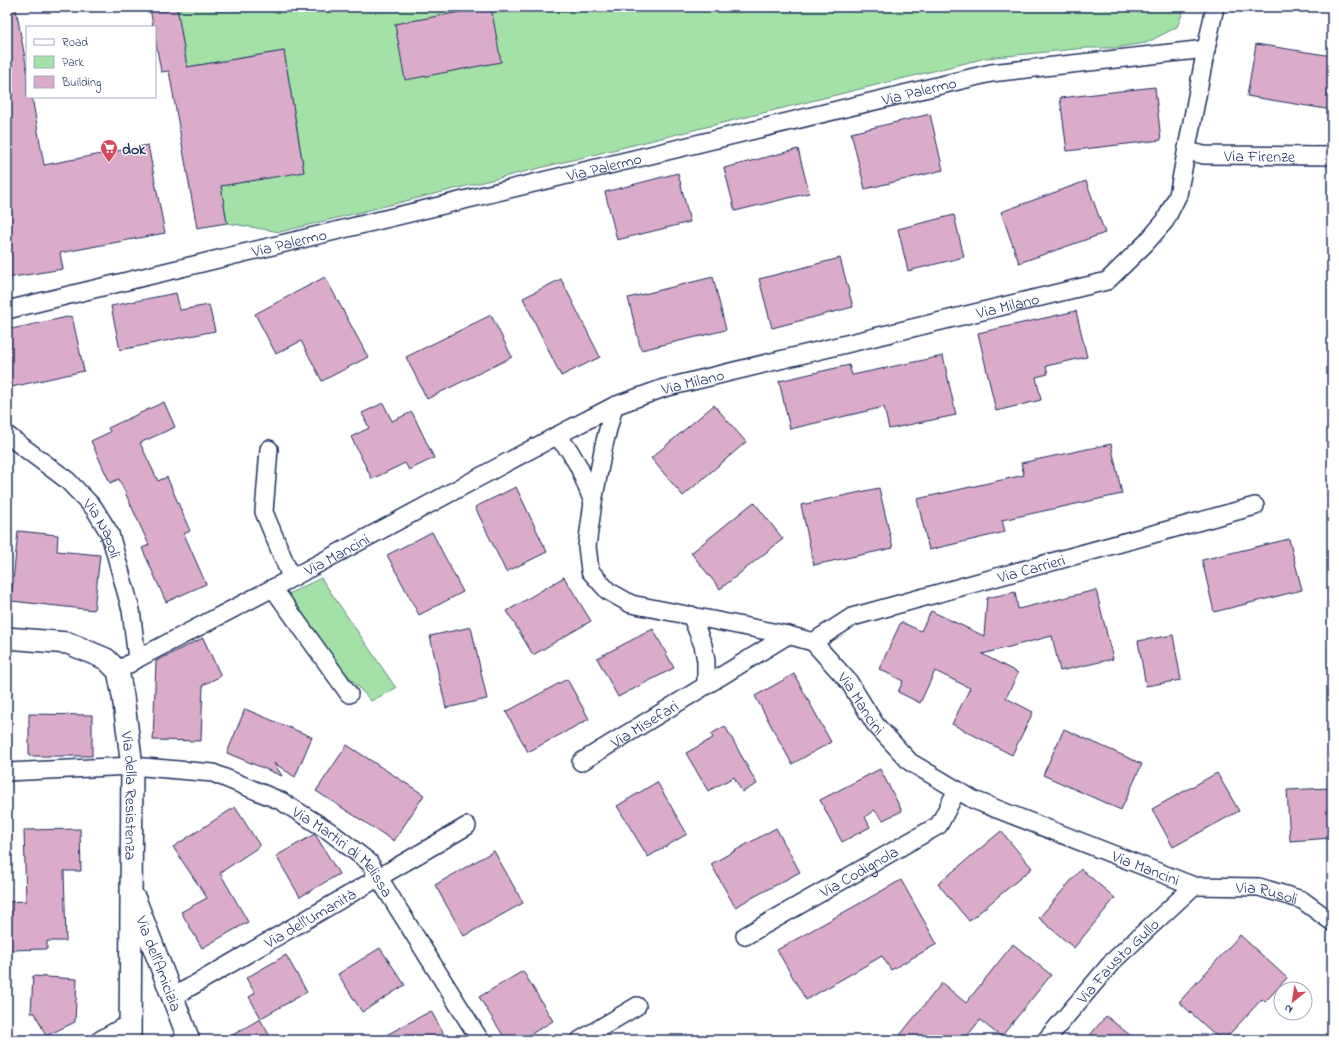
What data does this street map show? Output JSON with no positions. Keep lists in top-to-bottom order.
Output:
{
  "streets": {
    "street": [
      "Via Palermo",
      "Via Firenze",
      "Via Milano",
      "Via Napoli",
      "Via Mancini",
      "Via Carrieri",
      "Via Misefari",
      "Via della Resistenza",
      "Via Martiri di Melissa",
      "Via Codignola",
      "Via Rusoli",
      "Via dell'Umanità",
      "Via Fausto Gullo",
      "Via dell'Amicizia"
    ]
  },
  "crossings": [
    ["Via Palermo", "Via Milano"],
    ["Via Firenze", "Via Milano"],
    ["Via Milano", "Via Mancini"],
    ["Via Napoli", "Via Mancini"],
    ["Via Mancini", "Via Carrieri"],
    ["Via Mancini", "Via della Resistenza"],
    ["Via Mancini", "Via Codignola"],
    ["Via Mancini", "Via Rusoli"],
    ["Via Mancini", "Via Fausto Gullo"],
    ["Via della Resistenza", "Via Martiri di Melissa"],
    ["Via della Resistenza", "Via dell'Amicizia"],
    ["Via Martiri di Melissa", "Via dell'Umanità"],
    ["Via Rusoli", "Via Fausto Gullo"],
    ["Via dell'Umanità", "Via dell'Amicizia"]
  ],
  "places": {
    "supermarket": ["dok"]
  },
  "legend": ["Road", "Park", "Building"],
  "north": "bottom left"
}
